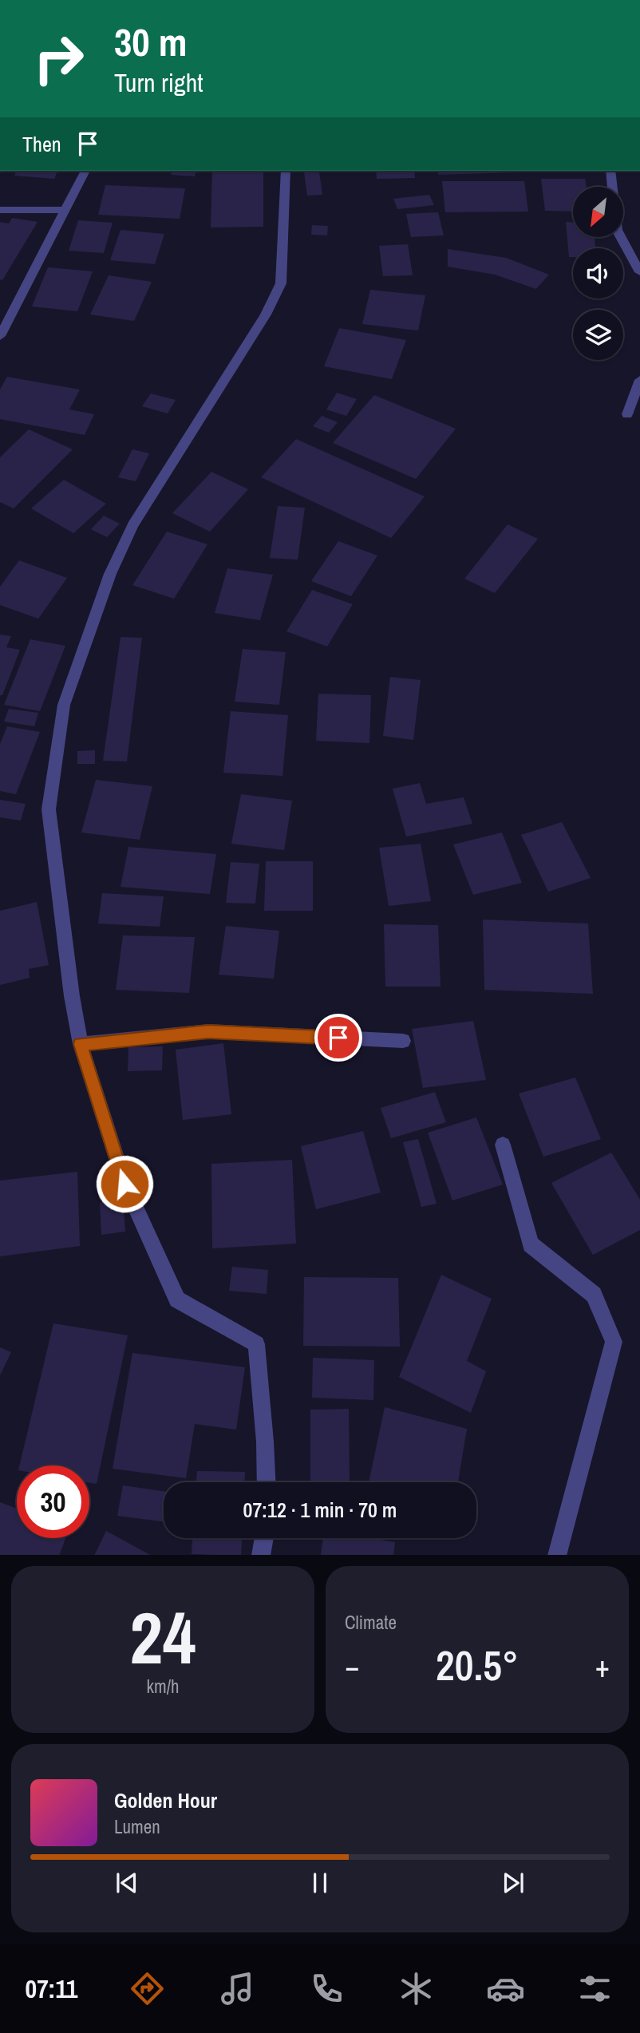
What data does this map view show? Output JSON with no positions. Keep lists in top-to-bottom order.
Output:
{
  "north": "bottom left",
  "page": {
    "turn": ["30 m", "Turn right"],
    "then": "Then",
    "limit": "30",
    "trip": "07:12 · 1 min · 70 m",
    "tile": [
      ["24", "km/h"],
      "Climate"
    ],
    "heat": ["−", "20.5°", "+"],
    "song": ["Golden Hour", "Lumen"],
    "tabs": "07:11"
  }
}
